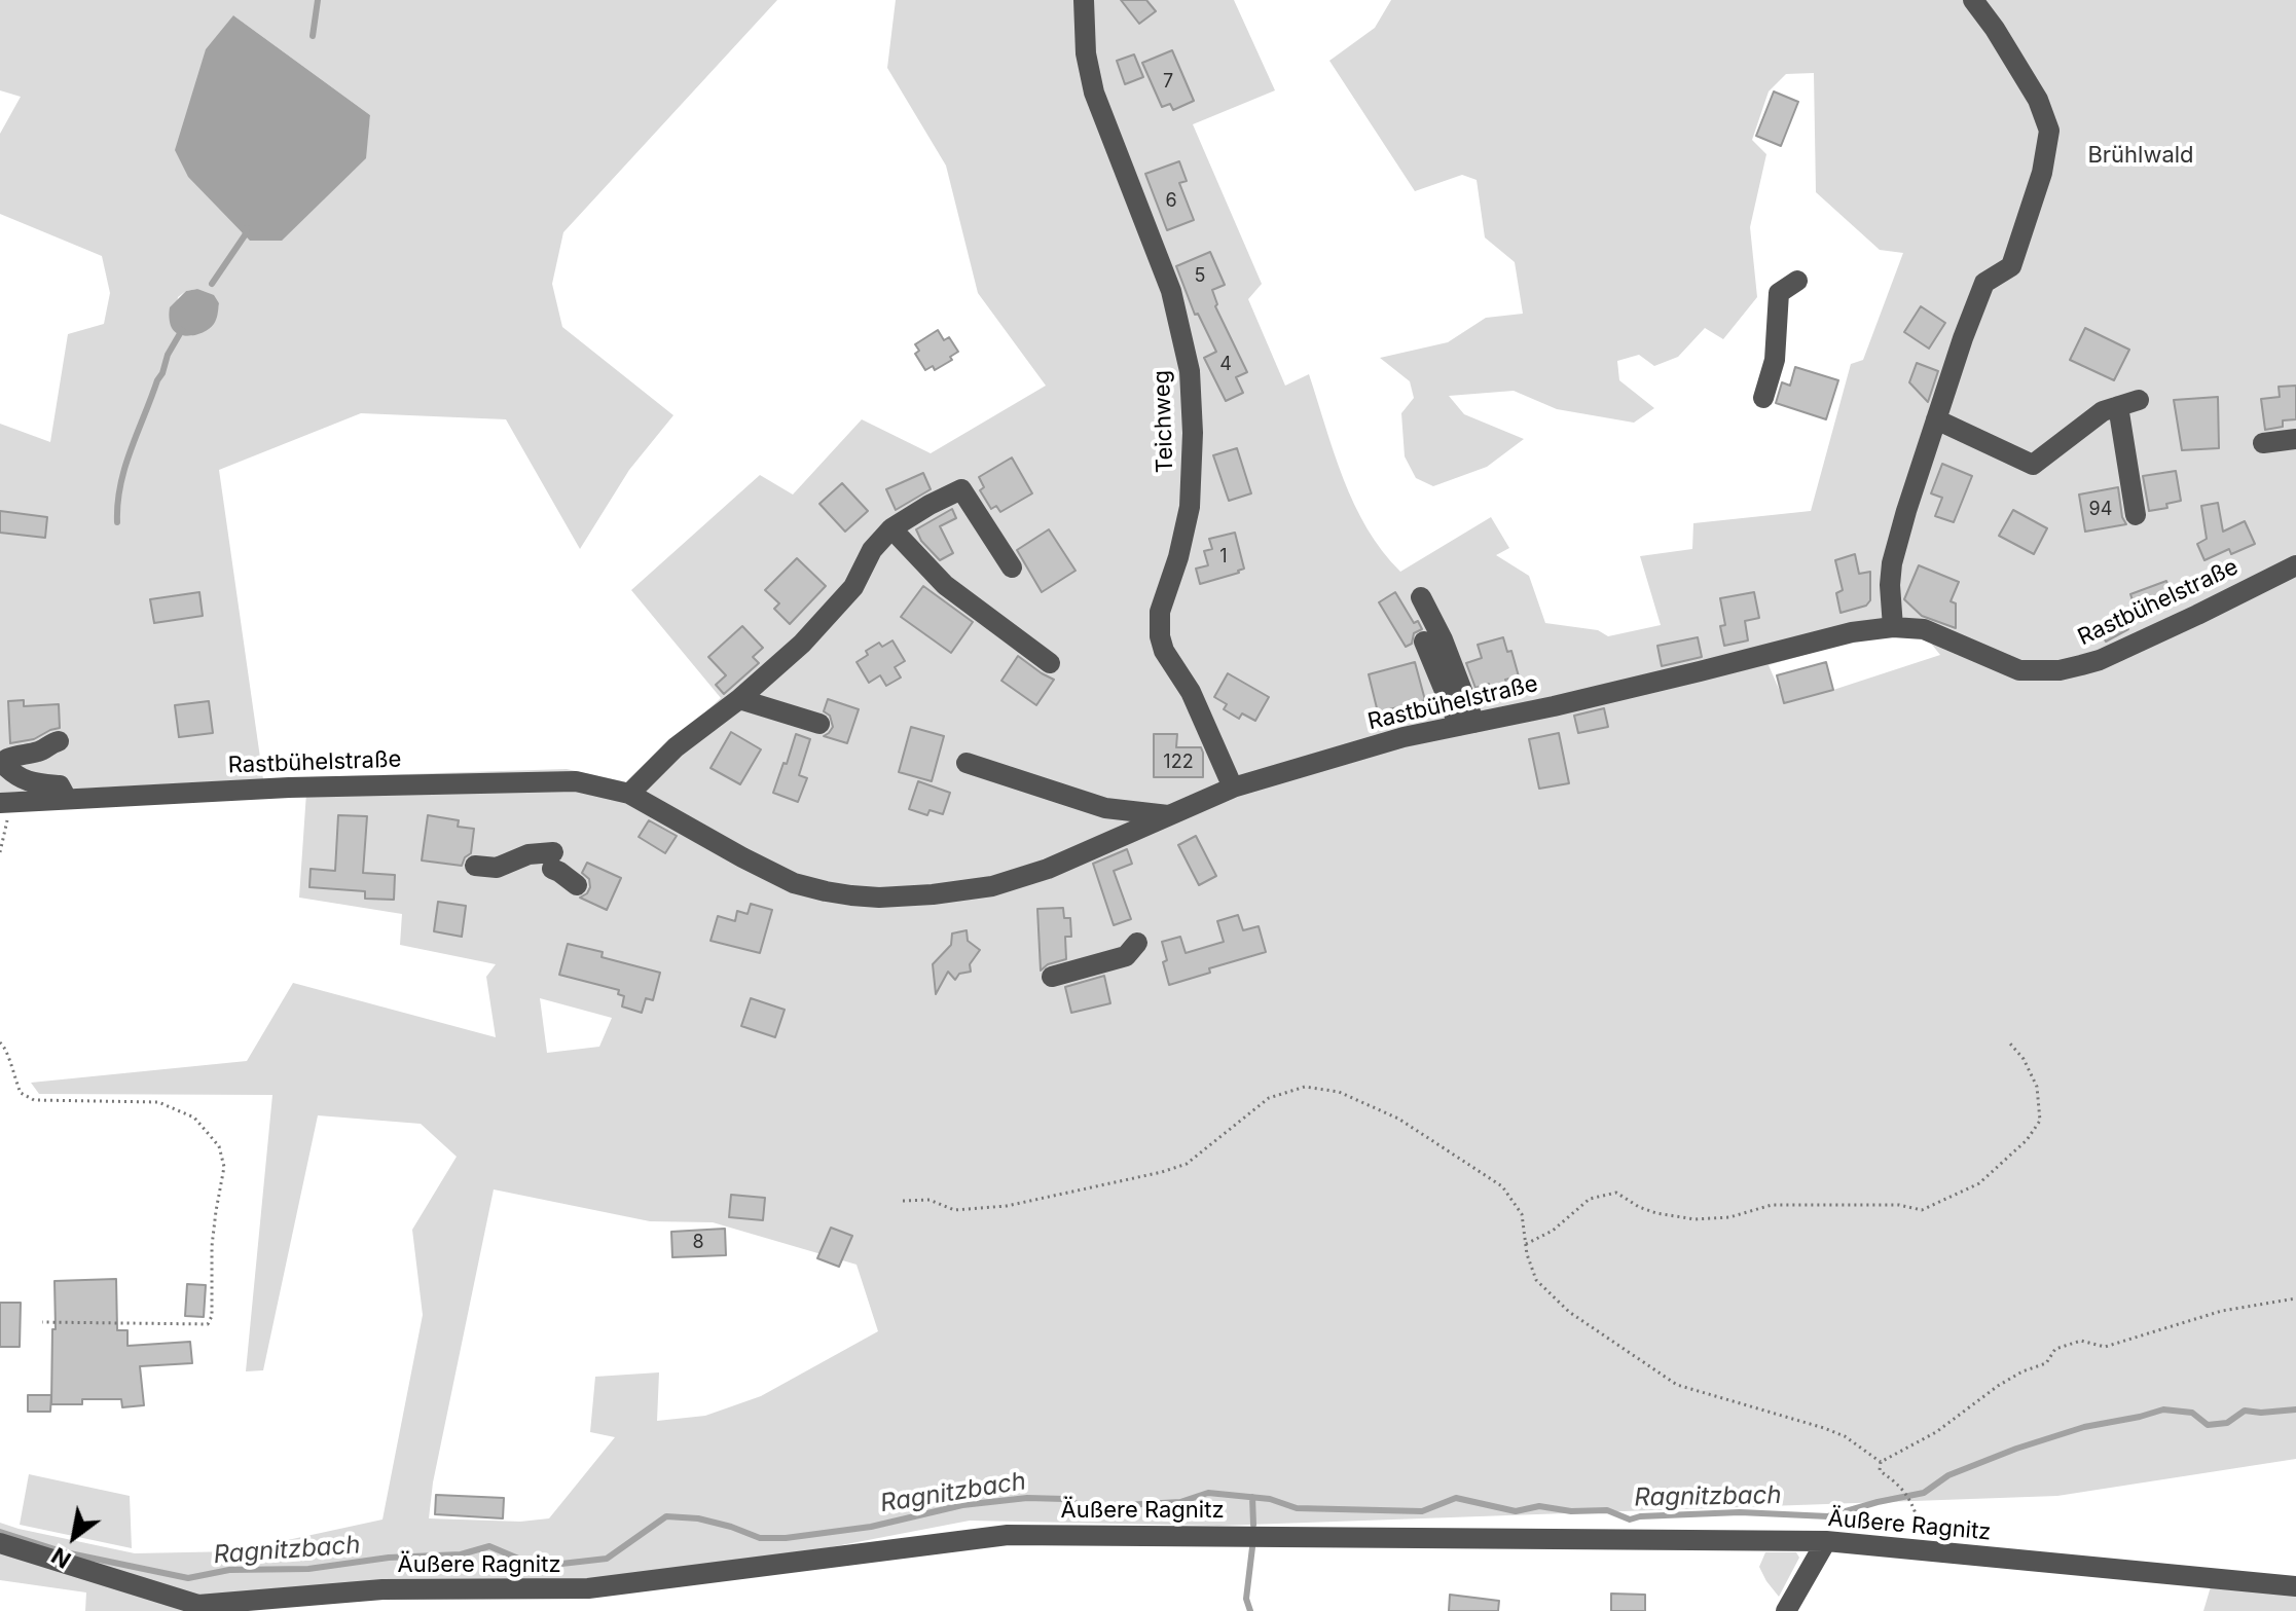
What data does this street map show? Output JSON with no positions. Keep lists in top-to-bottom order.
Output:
{
  "streets": {
    "street": ["Teichweg", "Rastbühelstraße", "Äußere Ragnitz"]
  },
  "crossings": [
    ["Teichweg", "Rastbühelstraße"]
  ],
  "water": ["Ragnitzbach"],
  "parks": ["Brühlwald"],
  "house_numbers": [
    "7",
    "6",
    "5",
    "4",
    "94",
    "1",
    "122",
    "8"
  ],
  "north": "bottom left"
}
